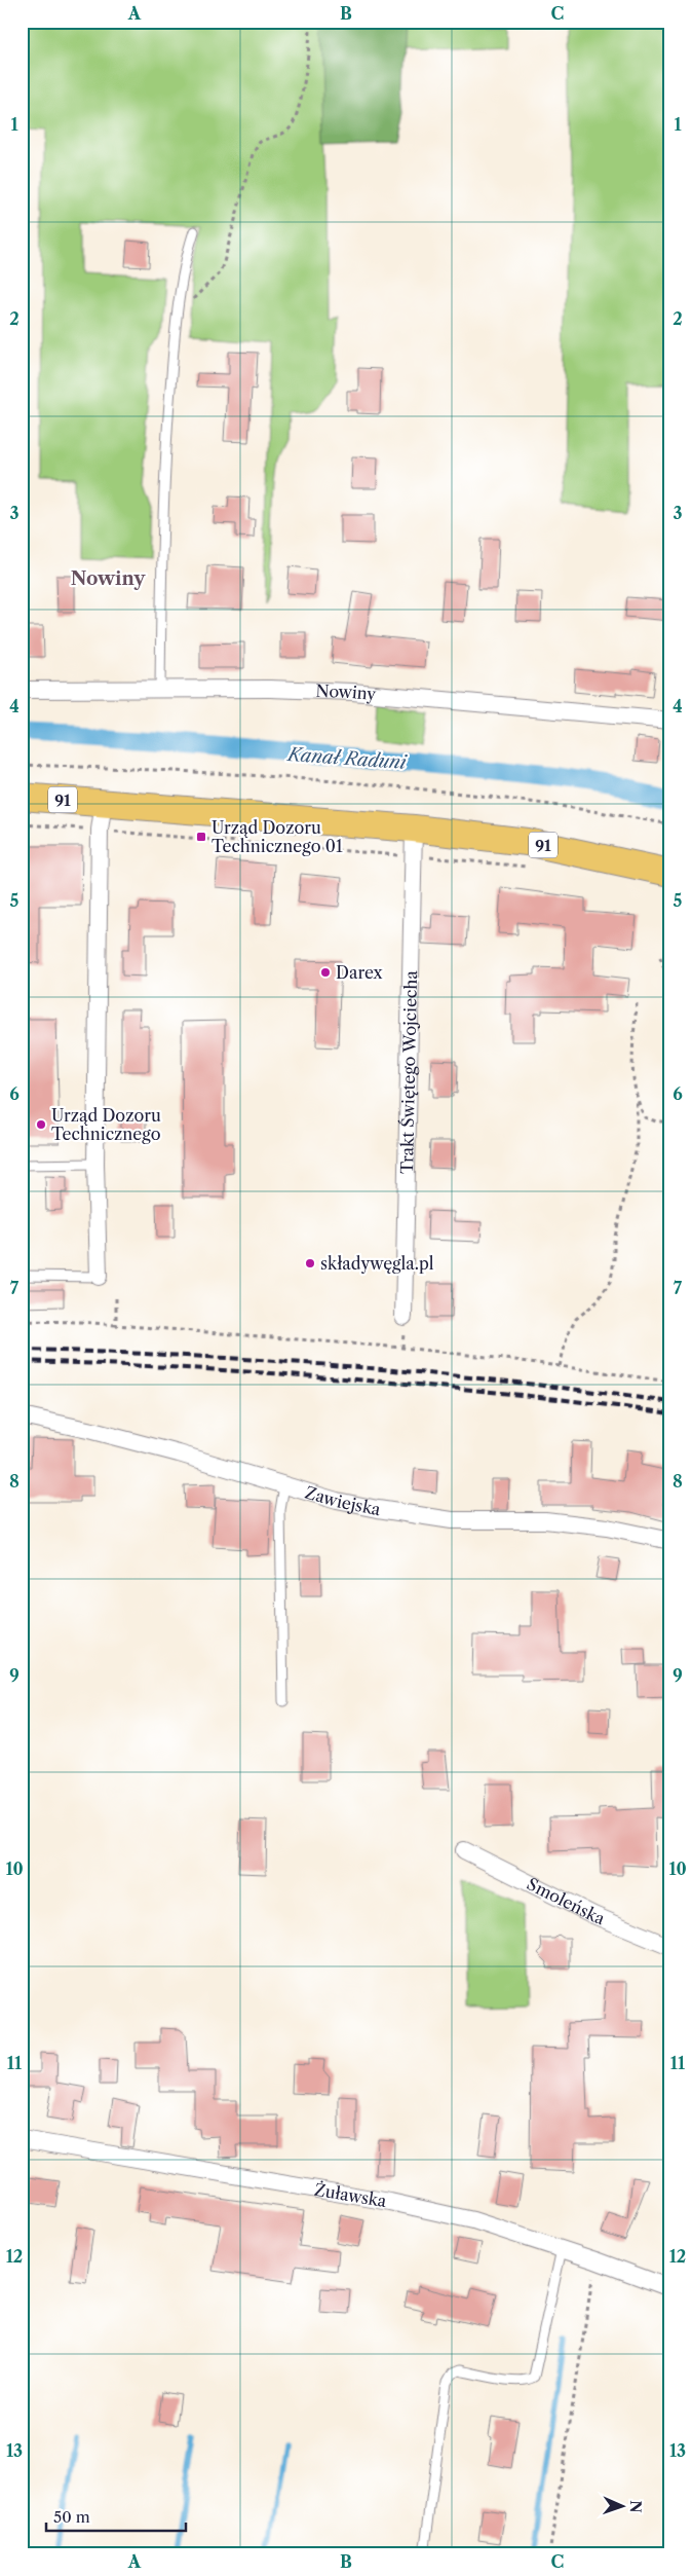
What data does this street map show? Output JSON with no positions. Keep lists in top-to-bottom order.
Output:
{
  "streets": {
    "main road": ["91"],
    "street": [
      "Nowiny",
      "Trakt Świętego Wojciecha",
      "Zawiejska",
      "Smoleńska",
      "Żuławska"
    ]
  },
  "crossings": [
    ["91", "Trakt Świętego Wojciecha"]
  ],
  "districts": ["Nowiny"],
  "water": ["Kanał Raduni"],
  "places": {
    "transit": ["Urząd Dozoru Technicznego 01"],
    "other": ["Darex", "Urząd Dozoru Technicznego", "składywęgla.pl"]
  },
  "scale_bar": "50 m",
  "north": "right",
  "grid": {
    "columns": ["A", "B", "C"],
    "rows": [
      "1",
      "2",
      "3",
      "4",
      "5",
      "6",
      "7",
      "8",
      "9",
      "10",
      "11",
      "12",
      "13"
    ]
  }
}
